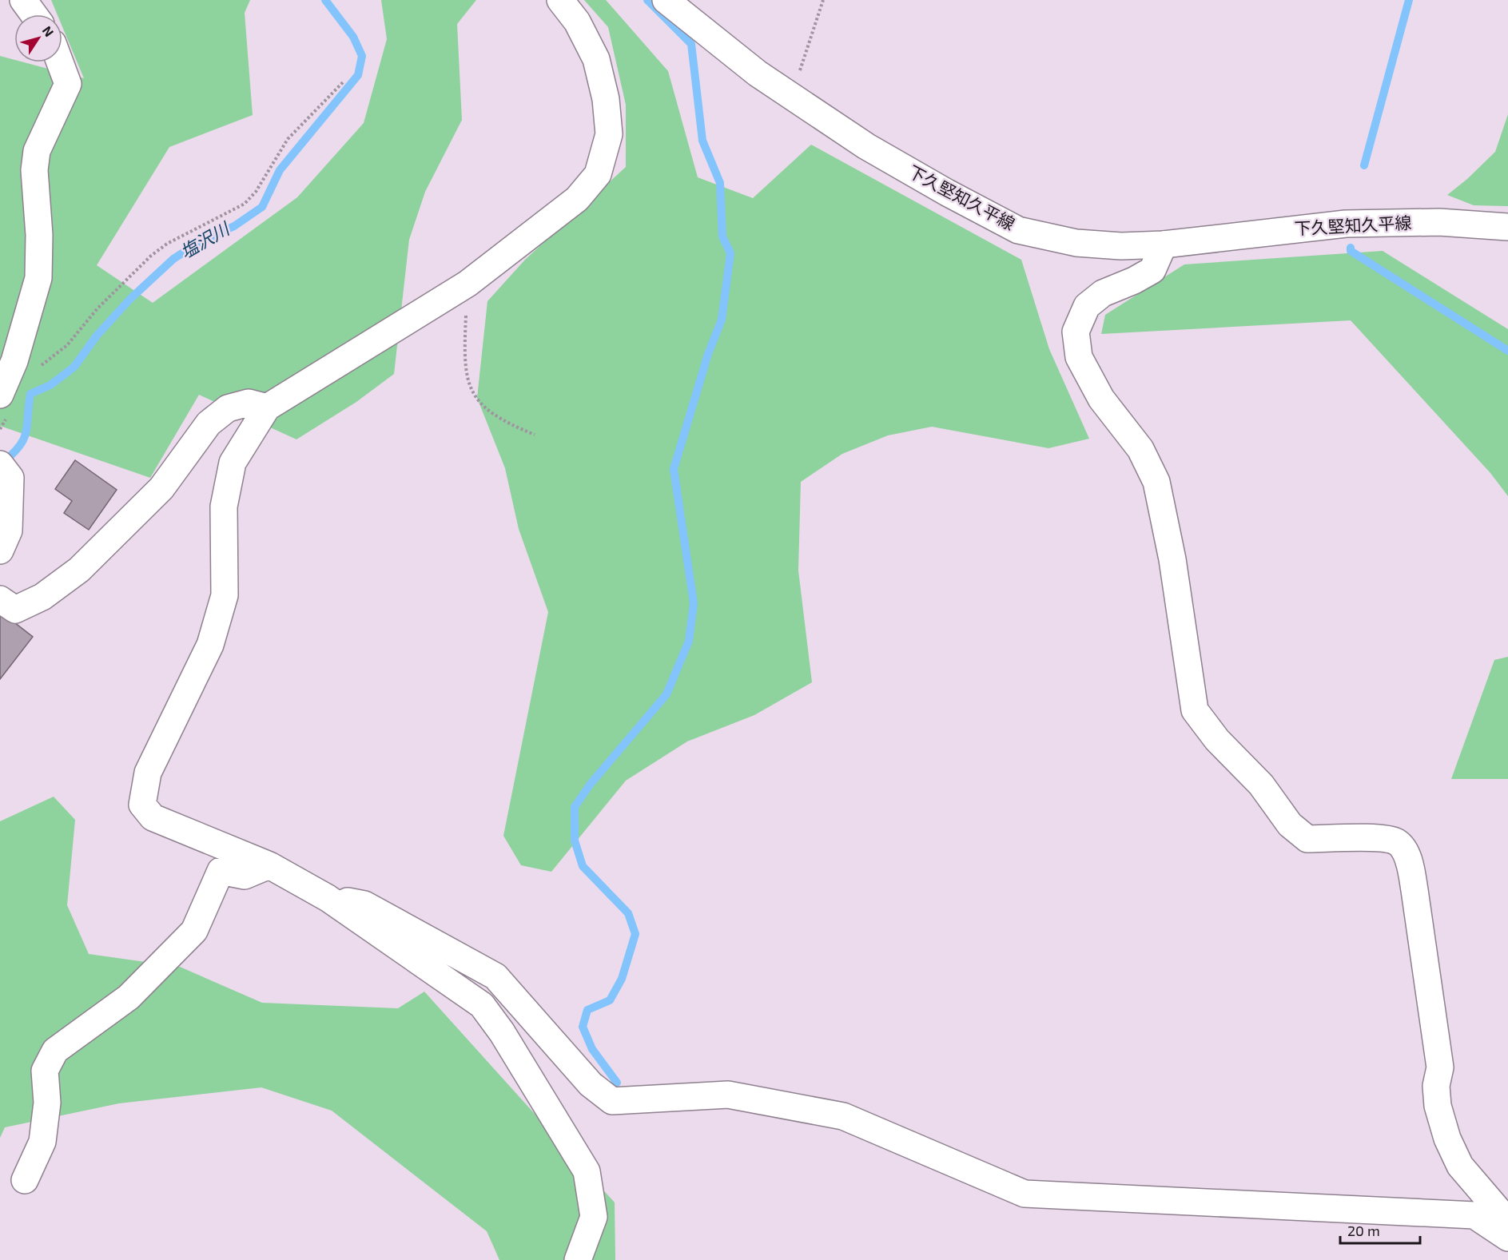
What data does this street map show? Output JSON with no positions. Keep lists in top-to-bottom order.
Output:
{
  "streets": {
    "street": ["下久堅知久平線"]
  },
  "water": ["塩沢川"],
  "scale_bar": "20 m",
  "north": "top right"
}
